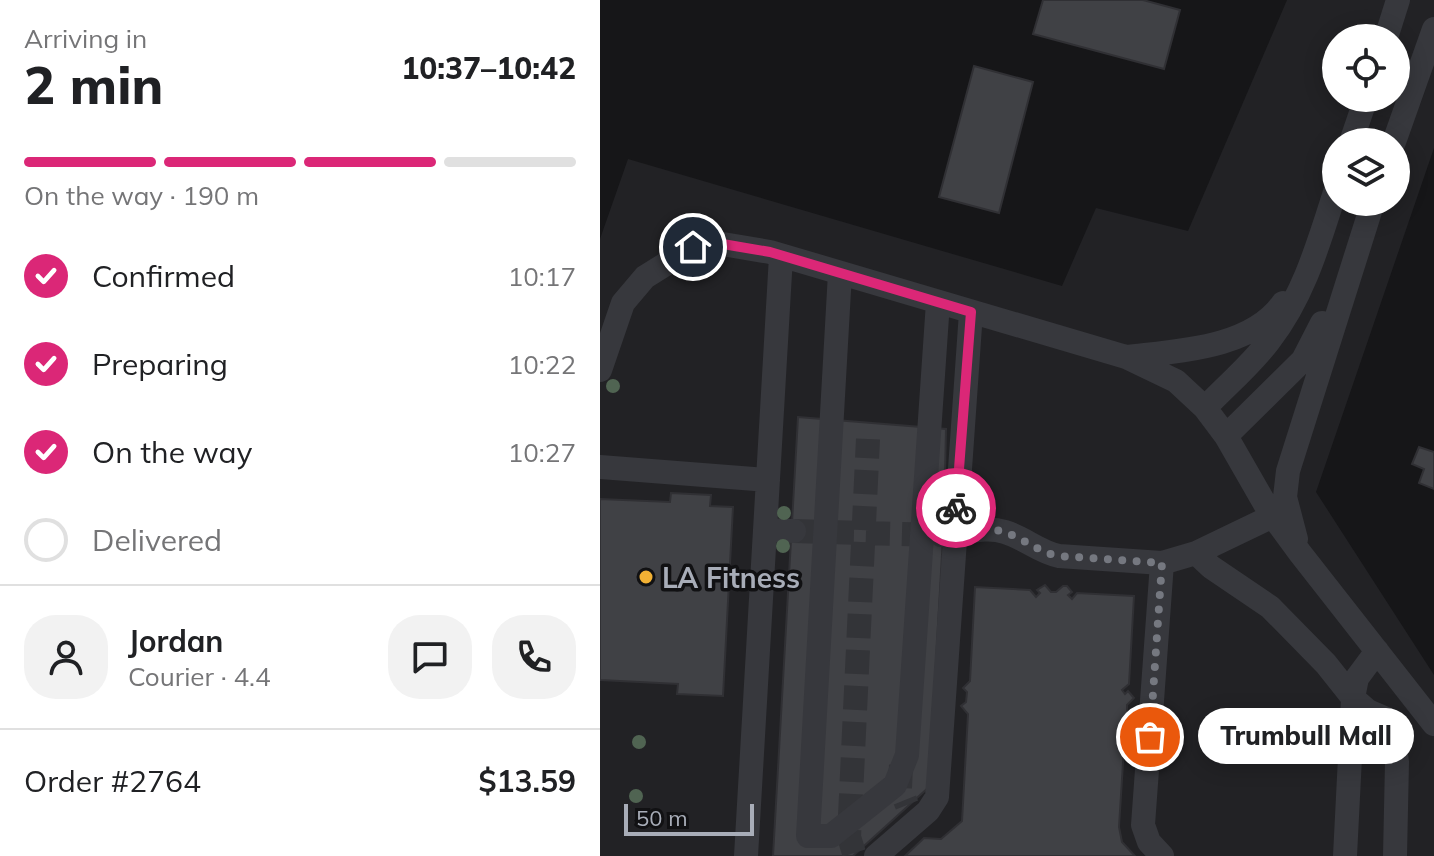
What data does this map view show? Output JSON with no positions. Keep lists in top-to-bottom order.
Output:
{
  "places": ["LA Fitness", "Trumbull Mall"],
  "scale_bar": "50 m",
  "page": {
    "heading": ["2 min", "Arriving in", "10:37–10:42"],
    "panel": [
      "Jordan",
      "Courier · 4.4",
      "Order #2764",
      "$13.59"
    ],
    "bar": "On the way · 190 m",
    "list": [
      ["Confirmed", "10:17"],
      ["Preparing", "10:22"],
      ["On the way", "10:27"],
      "Delivered"
    ],
    "bubble": "Trumbull Mall",
    "scale": "50 m"
  }
}
